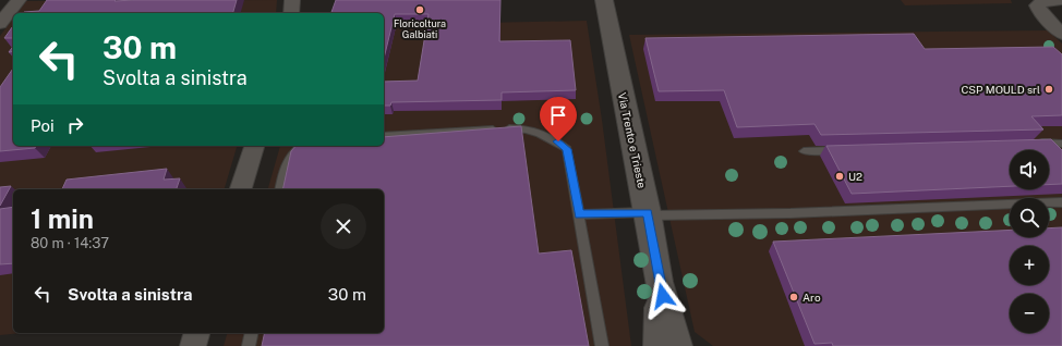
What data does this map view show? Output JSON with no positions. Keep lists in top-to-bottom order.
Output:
{
  "streets": {
    "street": ["Via Trento e Trieste"]
  },
  "places": [
    "Floricoltura Galbiati",
    "CSP MOULD srl",
    "U2",
    "Aro"
  ],
  "page": {
    "turn": ["30 m", "Svolta a sinistra"],
    "then": "Poi",
    "map_buttons": ["+", "−"],
    "heading": ["1 min", "80 m · 14:37"],
    "list": [
      {
        "name": "Svolta a sinistra",
        "value": "30 m"
      }
    ]
  }
}
